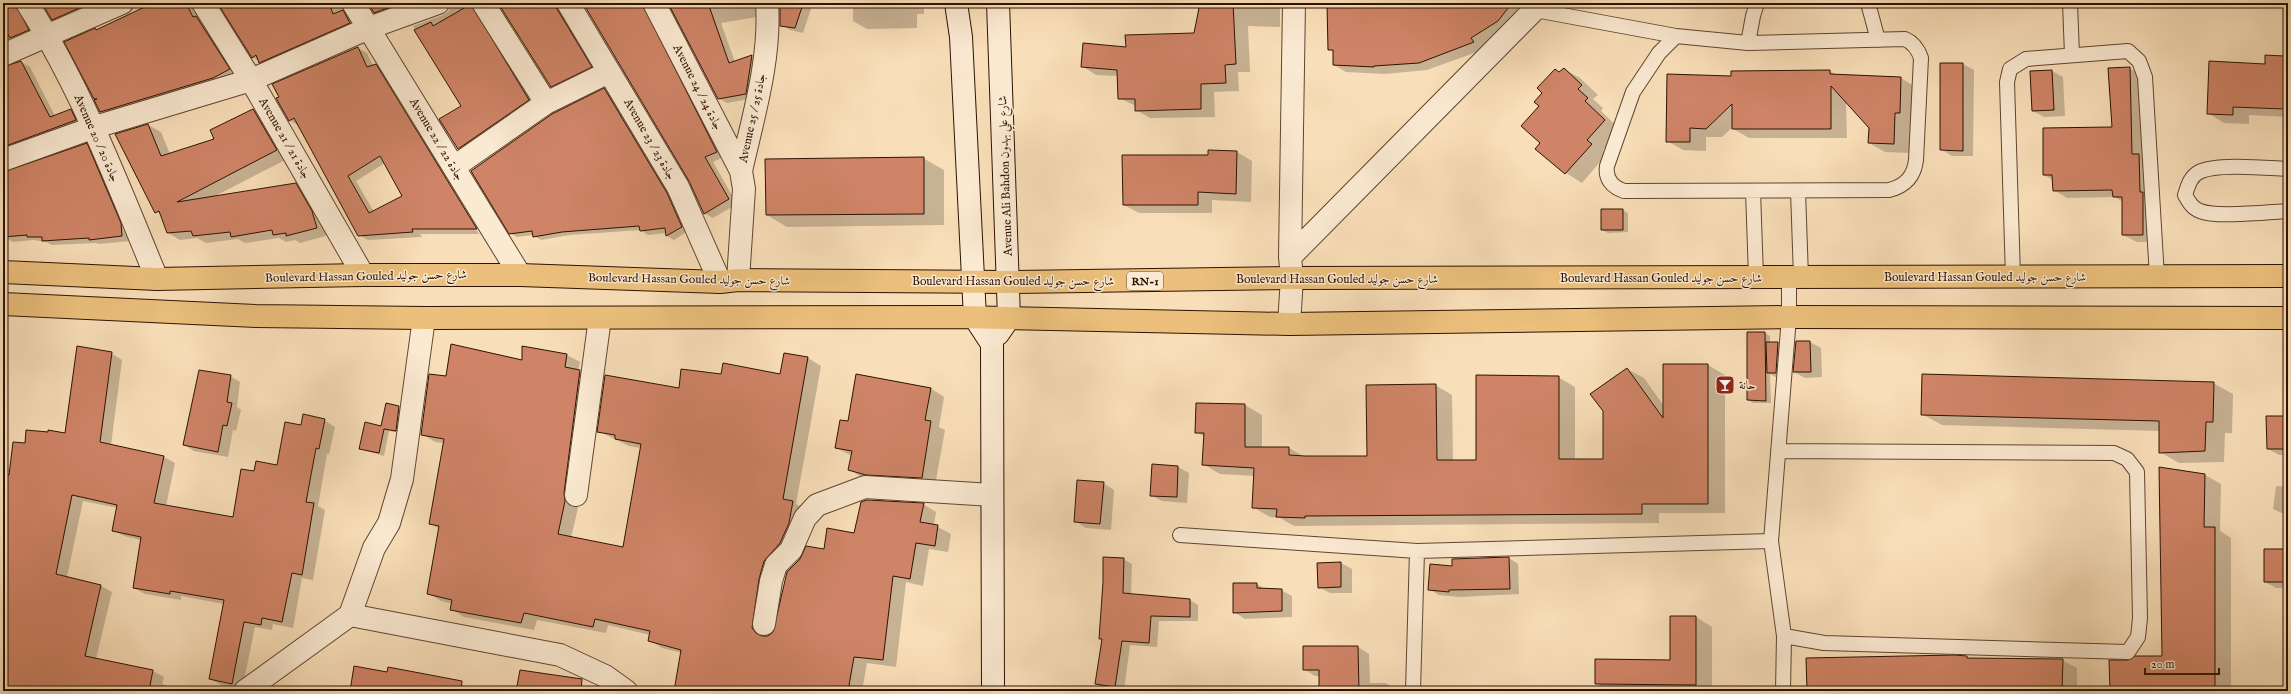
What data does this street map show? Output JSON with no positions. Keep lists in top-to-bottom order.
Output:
{
  "streets": {
    "main road": ["Boulevard Hassan Gouled شارع حسن جوليد", "RN-1"],
    "street": [
      "Avenue 24 / جادة 24",
      "Avenue 25 / جادة 25",
      "Avenue 20 / جادة 20",
      "Avenue 21 / جادة 21",
      "Avenue 22 / جادة 22",
      "Avenue 23 / جادة 23",
      "Avenue Ali Bahdon شارع علي بهدون"
    ]
  },
  "crossings": [
    ["Avenue 24 / جادة 24", "Avenue 25 / جادة 25"],
    ["Avenue 25 / جادة 25", "Avenue 23 / جادة 23"],
    ["Avenue 25 / جادة 25", "Boulevard Hassan Gouled شارع حسن جوليد"],
    ["Avenue 20 / جادة 20", "Boulevard Hassan Gouled شارع حسن جوليد"],
    ["Avenue 21 / جادة 21", "Boulevard Hassan Gouled شارع حسن جوليد"],
    ["Avenue 22 / جادة 22", "Boulevard Hassan Gouled شارع حسن جوليد"],
    ["Avenue 23 / جادة 23", "Boulevard Hassan Gouled شارع حسن جوليد"],
    ["Avenue Ali Bahdon شارع علي بهدون", "Boulevard Hassan Gouled شارع حسن جوليد"]
  ],
  "places": {
    "bar": ["حانة"]
  },
  "scale_bar": "20 m"
}
